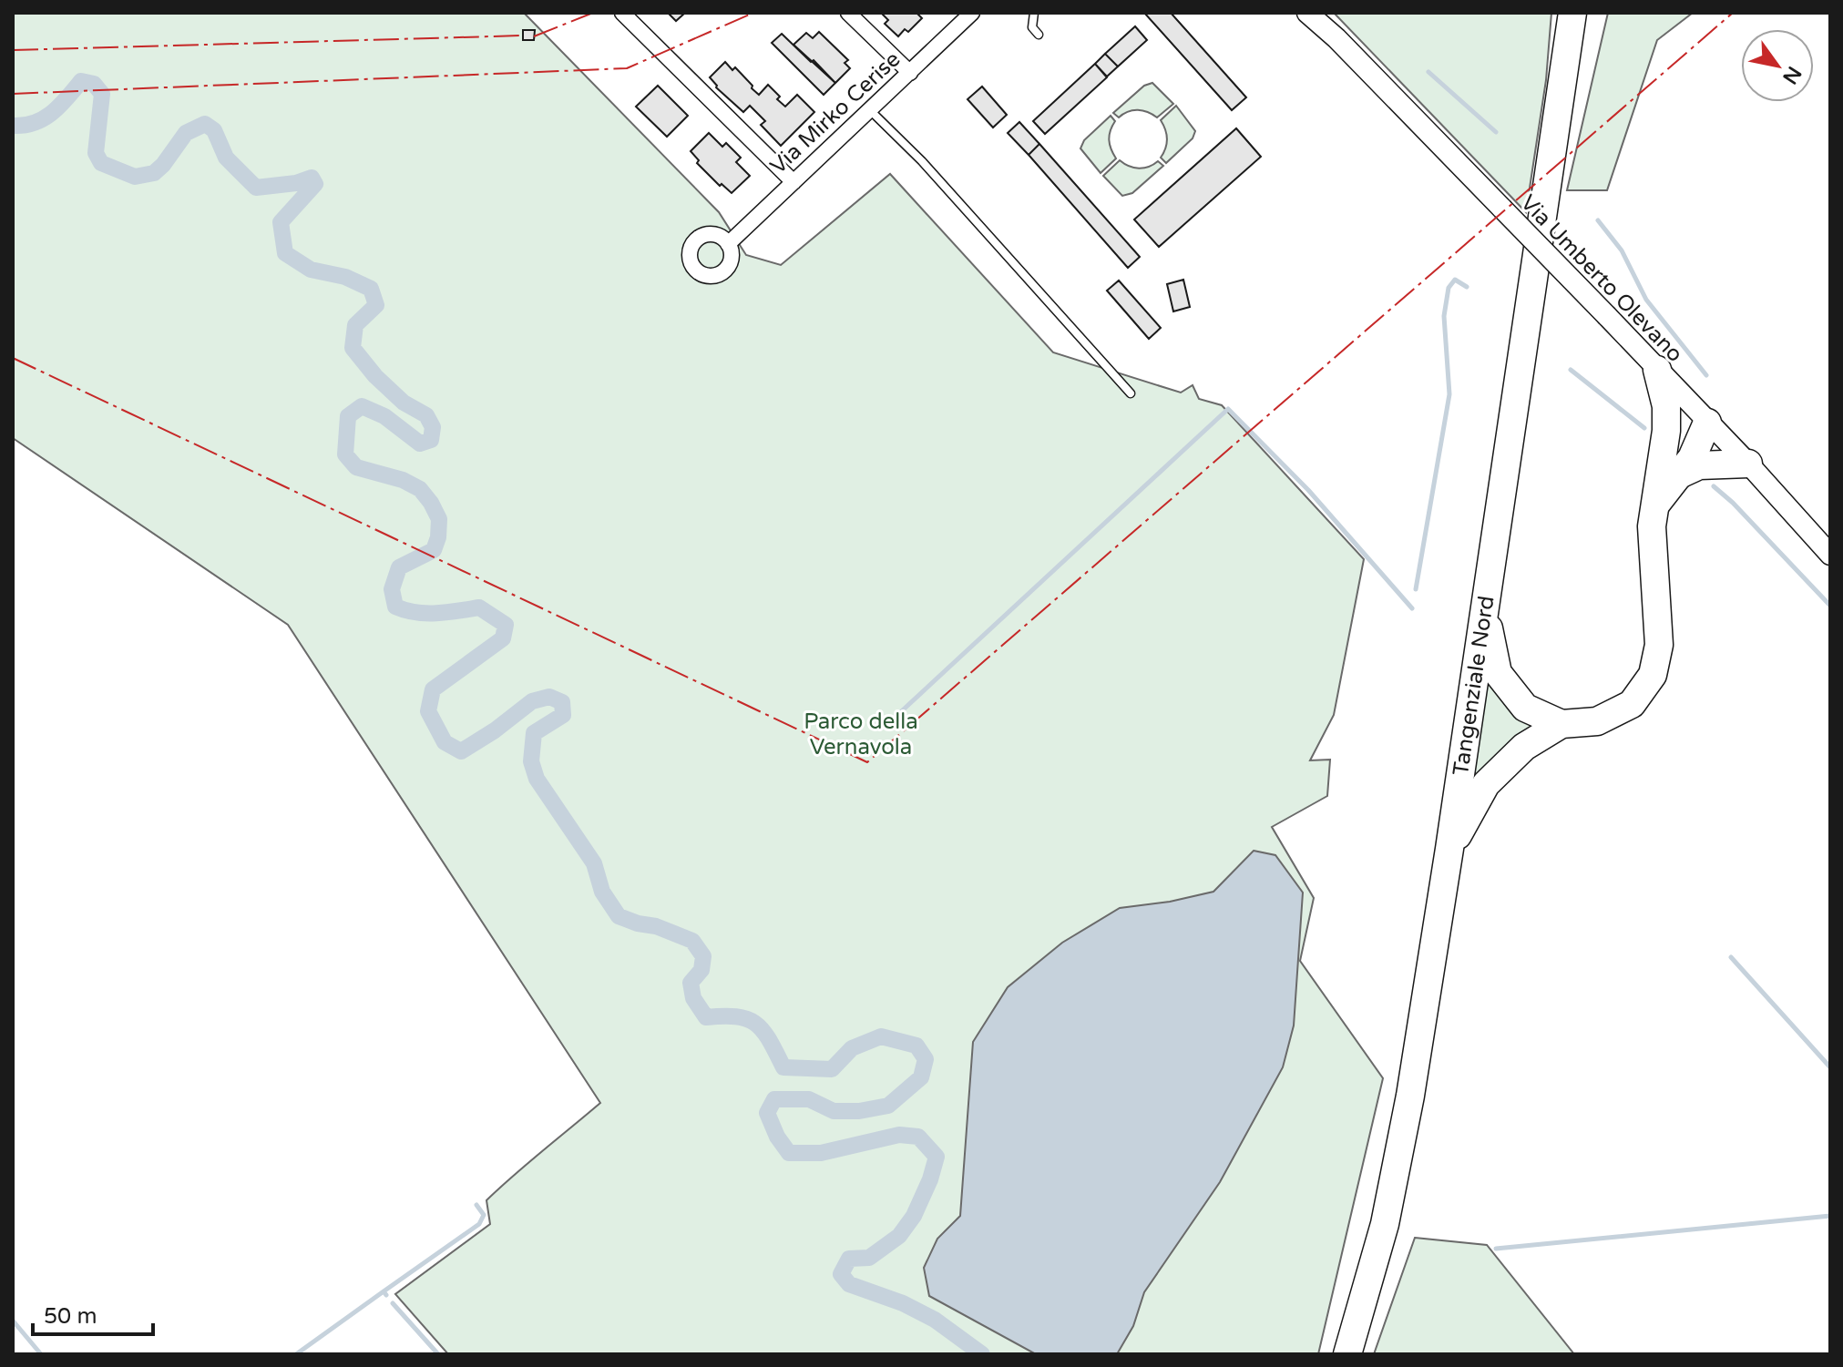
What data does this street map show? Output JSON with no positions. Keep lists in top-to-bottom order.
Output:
{
  "streets": {
    "highway": ["Tangenziale Nord"],
    "street": ["Via Mirko Cerise", "Via Umberto Olevano"]
  },
  "parks": ["Parco della Vernavola"],
  "scale_bar": "50 m",
  "north": "bottom right"
}
